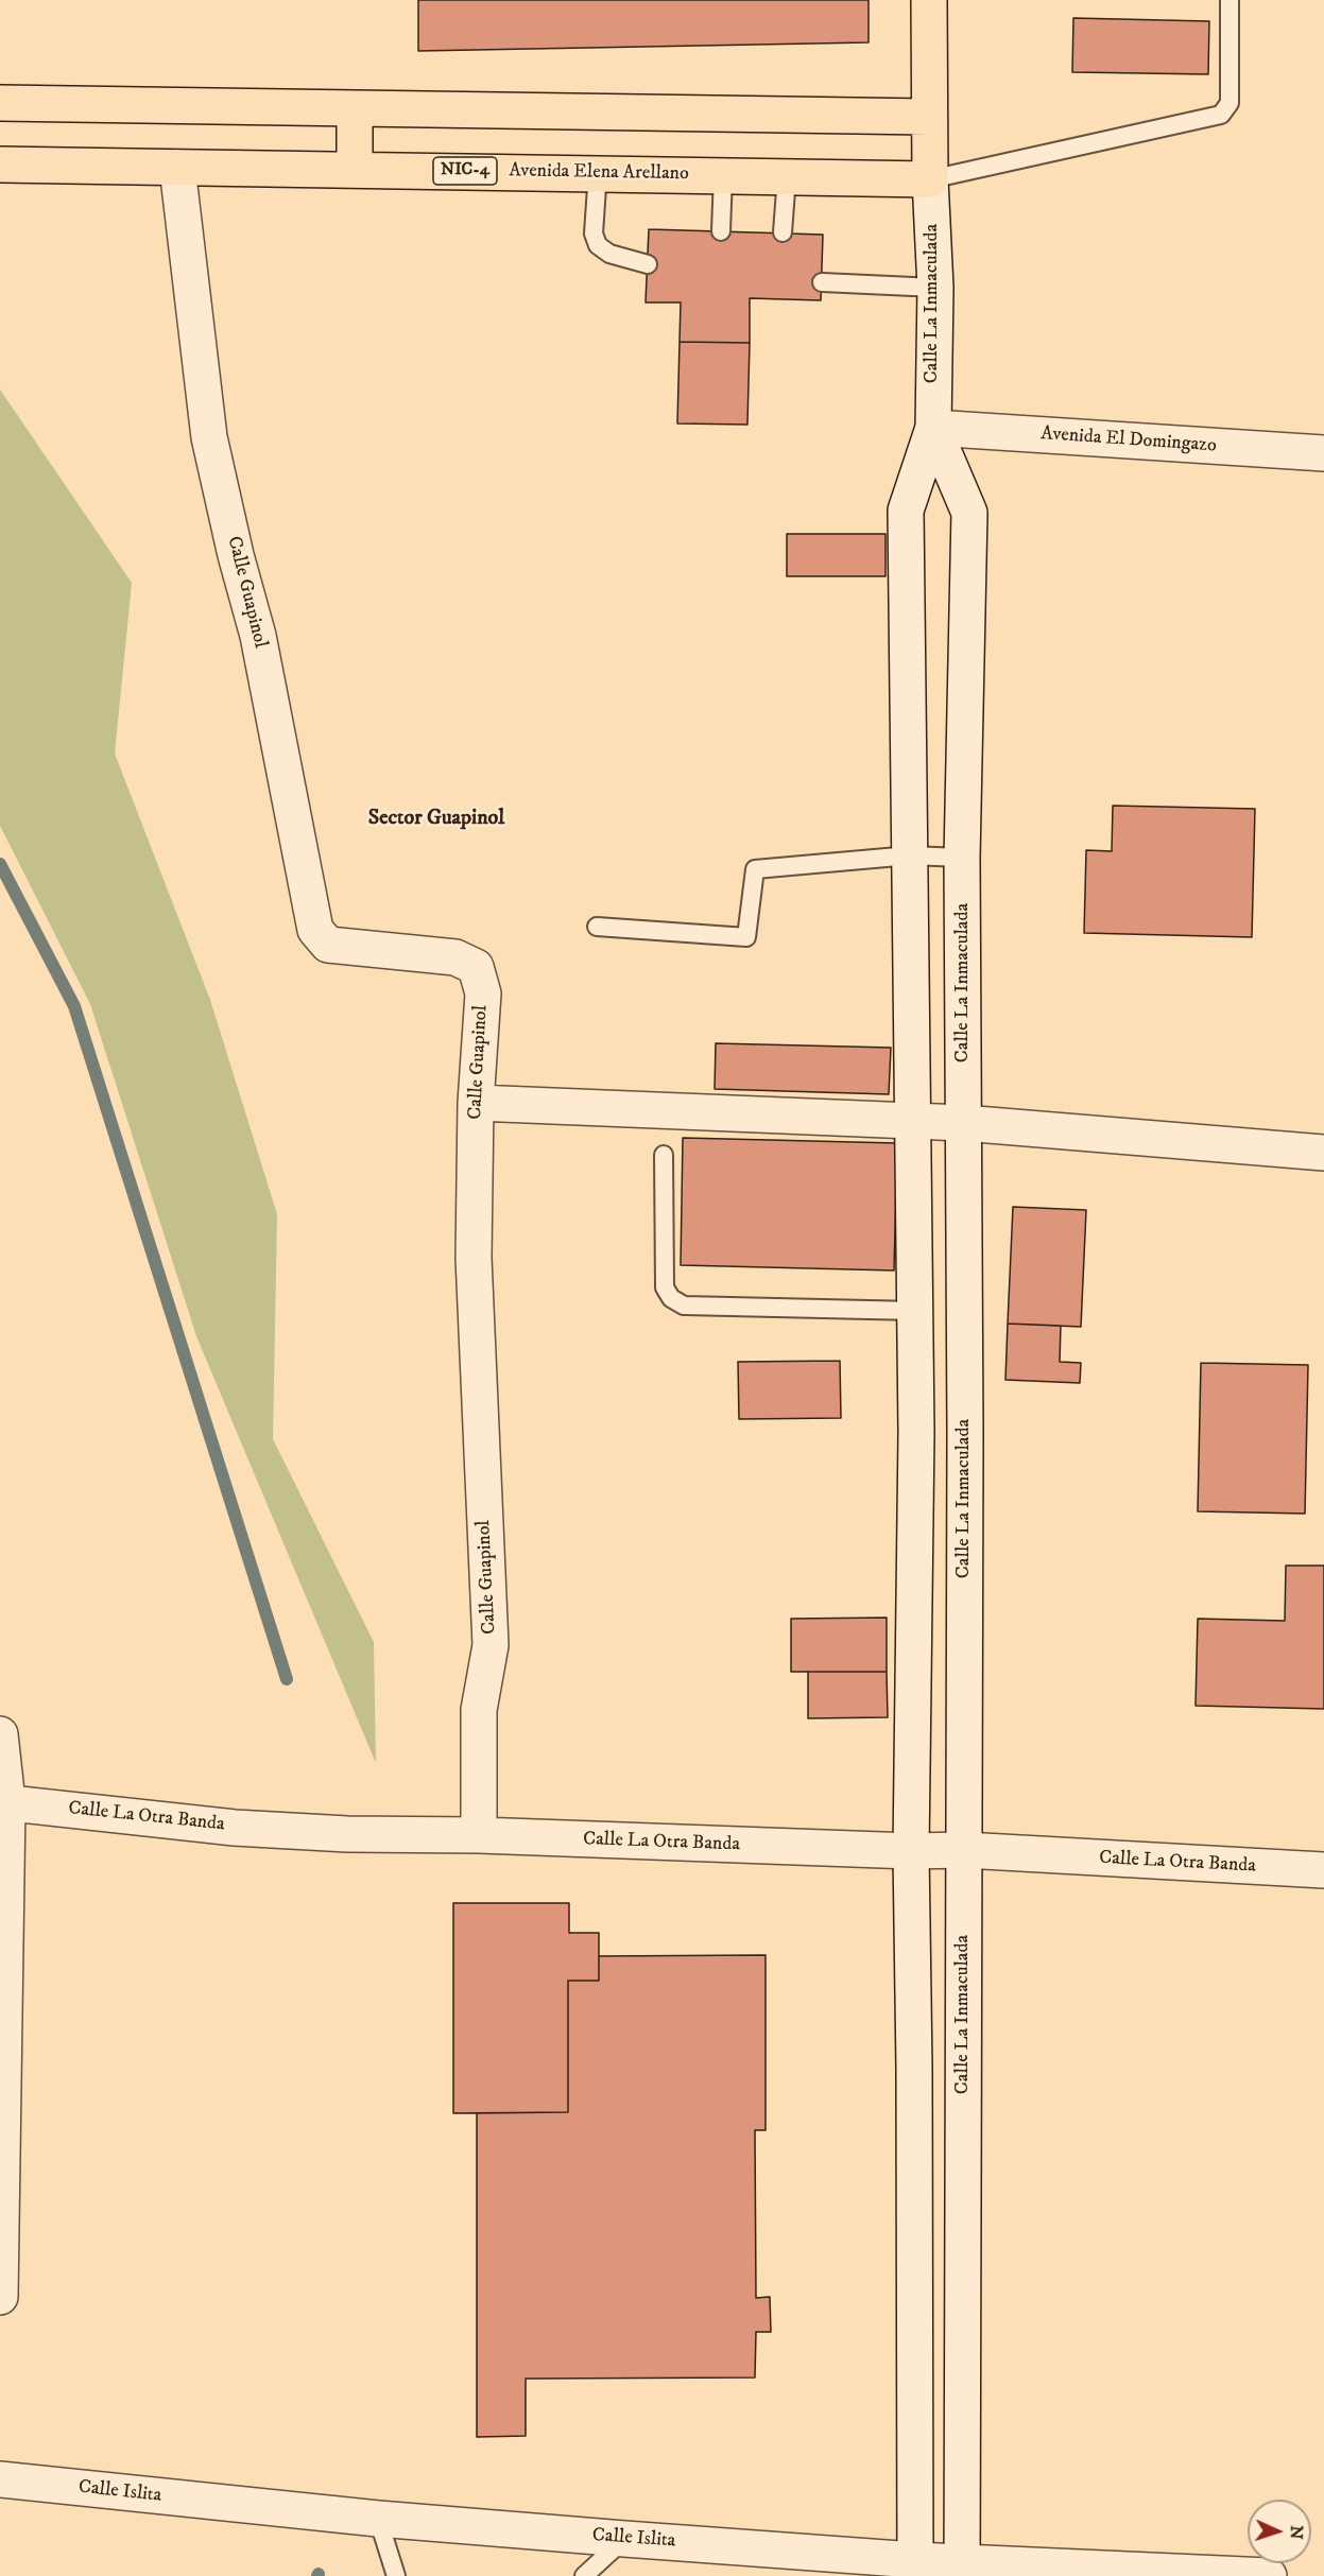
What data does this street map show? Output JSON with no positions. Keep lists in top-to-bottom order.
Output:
{
  "streets": {
    "highway": ["NIC-4", "Avenida Elena Arellano"],
    "street": [
      "Calle La Inmaculada",
      "Avenida El Domingazo",
      "Calle Guapinol",
      "Calle La Otra Banda",
      "Calle Islita"
    ]
  },
  "crossings": [
    ["Avenida Elena Arellano", "Calle La Inmaculada"],
    ["Avenida Elena Arellano", "Calle Guapinol"],
    ["Calle La Inmaculada", "Avenida El Domingazo"],
    ["Calle La Inmaculada", "Calle La Otra Banda"],
    ["Calle La Inmaculada", "Calle Islita"],
    ["Calle Guapinol", "Calle La Otra Banda"]
  ],
  "districts": ["Sector Guapinol"],
  "north": "right"
}
